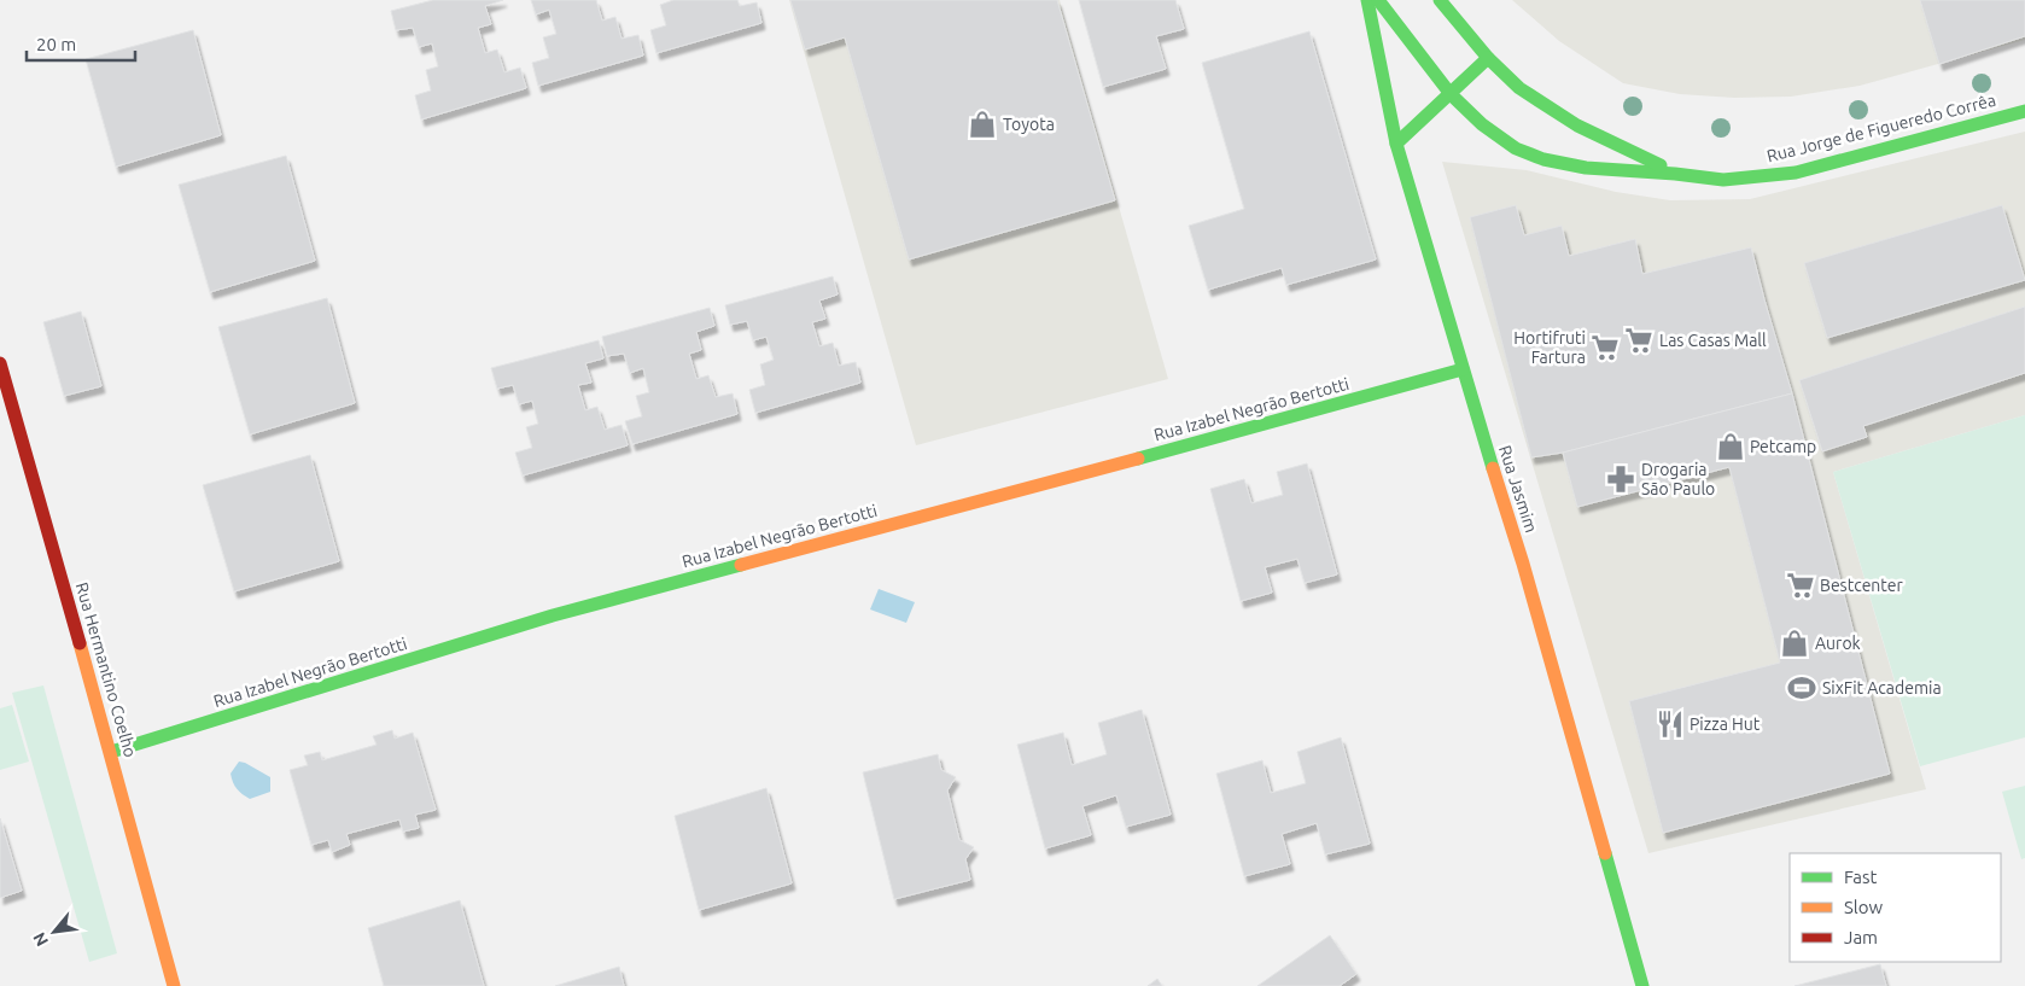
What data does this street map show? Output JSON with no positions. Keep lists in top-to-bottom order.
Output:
{
  "streets": {
    "main road": [
      "Rua Jorge de Figueredo Corrêa",
      "Rua Izabel Negrão Bertotti",
      "Rua Jasmim",
      "Rua Hermantino Coelho"
    ]
  },
  "crossings": [
    ["Rua Izabel Negrão Bertotti", "Rua Jasmim"],
    ["Rua Izabel Negrão Bertotti", "Rua Hermantino Coelho"]
  ],
  "places": {
    "shop": ["Toyota", "Petcamp", "Aurok"],
    "supermarket": ["Las Casas Mall", "Hortifruti Fartura", "Bestcenter"],
    "pharmacy": ["Drogaria São Paulo"],
    "sports": ["SixFit Academia"],
    "restaurant": ["Pizza Hut"]
  },
  "legend": ["Fast", "Slow", "Jam"],
  "scale_bar": "20 m",
  "north": "bottom left"
}
